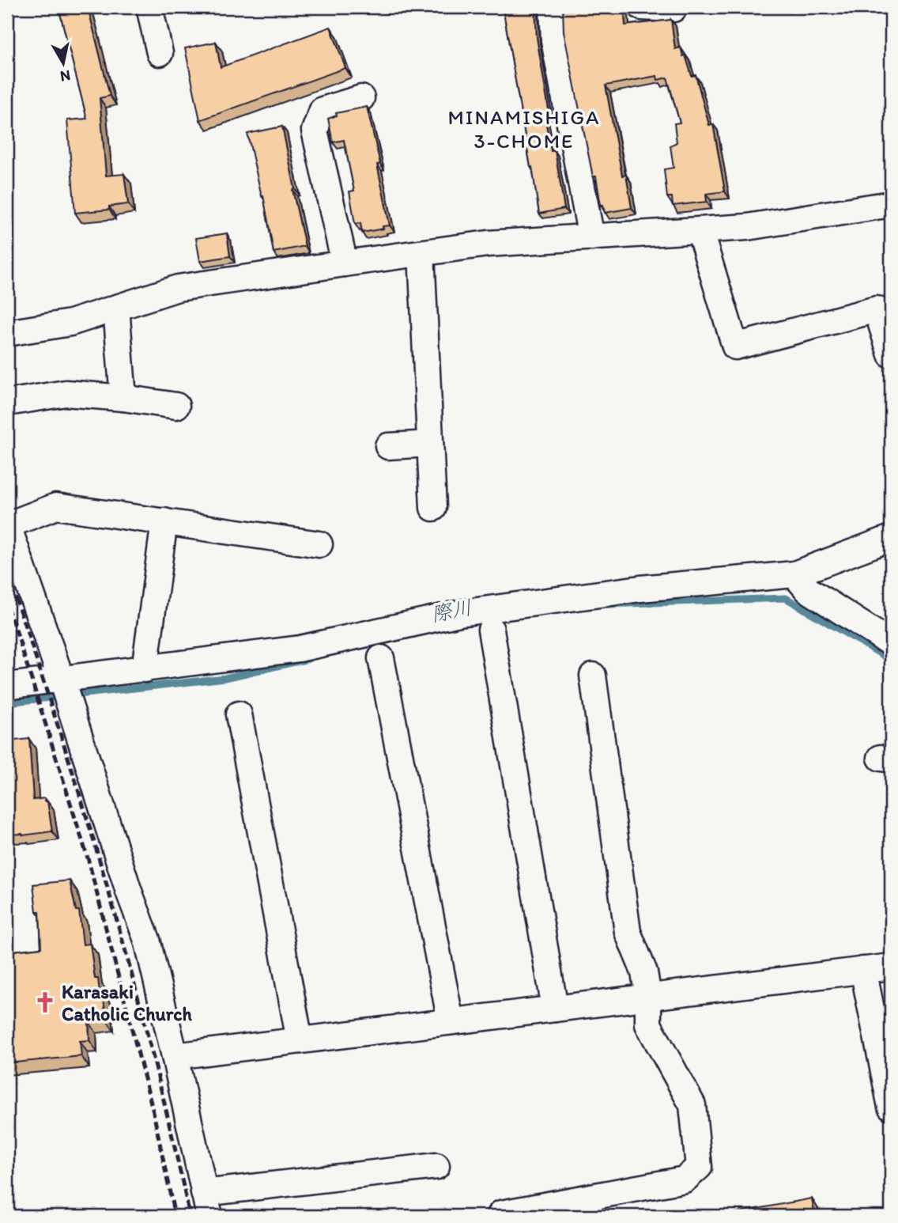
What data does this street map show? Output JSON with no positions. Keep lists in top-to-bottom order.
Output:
{
  "districts": ["MINAMISHIGA 3-CHOME"],
  "water": ["際川"],
  "places": {
    "church": ["Karasaki Catholic Church"]
  },
  "north": "bottom"
}
